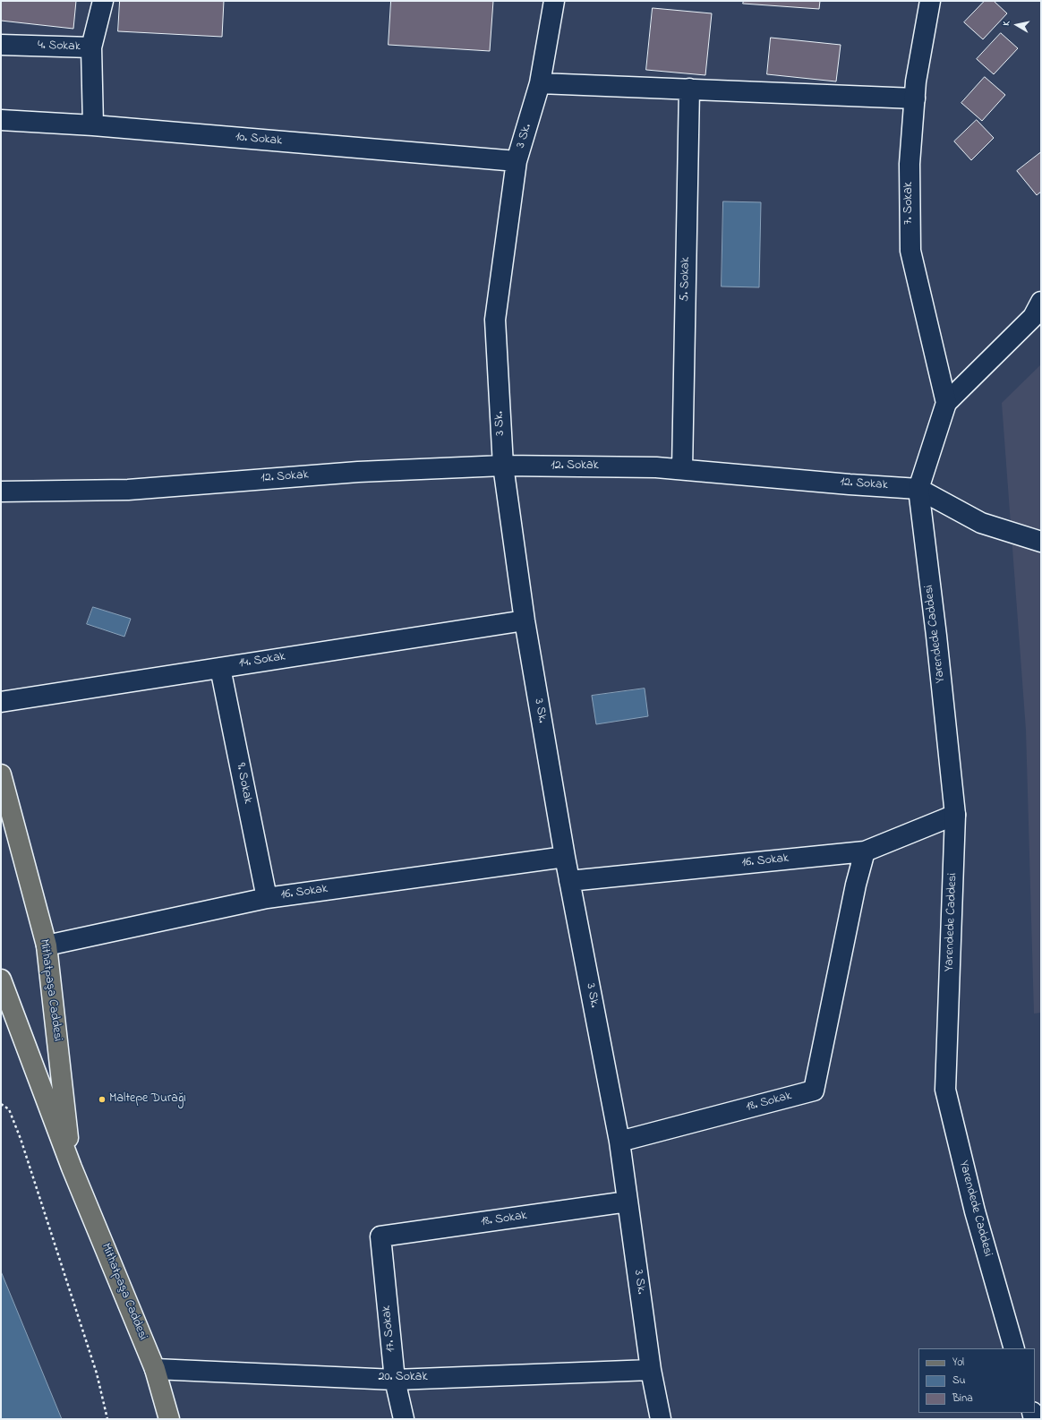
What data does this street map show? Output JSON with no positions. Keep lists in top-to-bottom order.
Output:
{
  "streets": {
    "main road": ["Mithatpaşa Caddesi"],
    "street": [
      "4. Sokak",
      "3 Sk.",
      "10. Sokak",
      "7. Sokak",
      "5. Sokak",
      "12. Sokak",
      "Yarendede Caddesi",
      "14. Sokak",
      "9. Sokak",
      "16. Sokak",
      "18. Sokak",
      "17. Sokak",
      "20. Sokak"
    ]
  },
  "crossings": [
    ["3 Sk.", "10. Sokak"],
    ["3 Sk.", "12. Sokak"],
    ["3 Sk.", "14. Sokak"],
    ["3 Sk.", "16. Sokak"],
    ["3 Sk.", "18. Sokak"],
    ["3 Sk.", "20. Sokak"],
    ["5. Sokak", "12. Sokak"],
    ["12. Sokak", "Yarendede Caddesi"],
    ["Yarendede Caddesi", "16. Sokak"],
    ["14. Sokak", "9. Sokak"],
    ["9. Sokak", "16. Sokak"],
    ["16. Sokak", "Mithatpaşa Caddesi"],
    ["16. Sokak", "18. Sokak"],
    ["Mithatpaşa Caddesi", "20. Sokak"],
    ["18. Sokak", "17. Sokak"],
    ["17. Sokak", "20. Sokak"]
  ],
  "places": ["Maltepe Durağı"],
  "legend": ["Yol", "Su", "Bina"],
  "north": "left"
}
